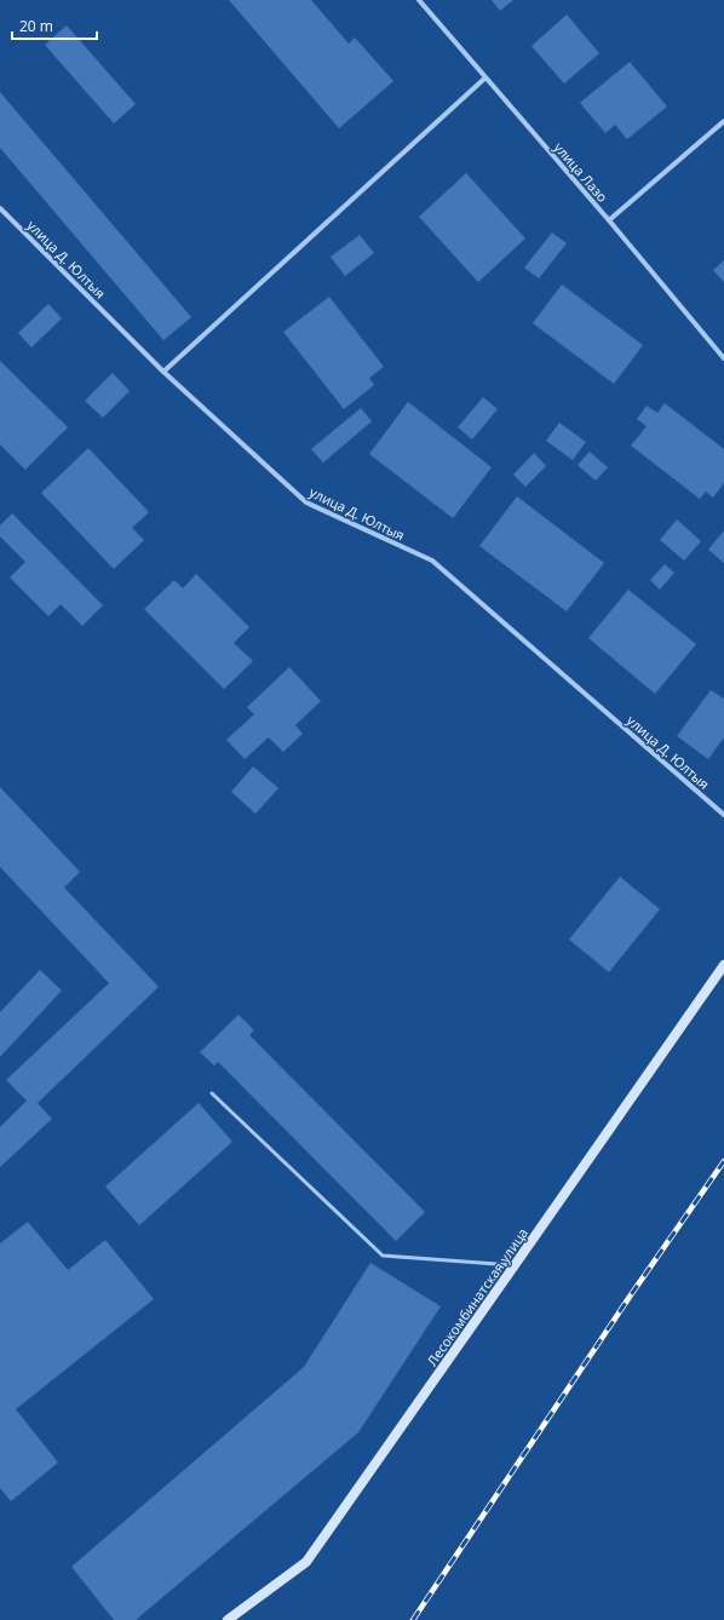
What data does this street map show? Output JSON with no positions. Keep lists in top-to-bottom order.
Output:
{
  "streets": {
    "main road": ["Лесокомбинатская улица"],
    "street": ["улица Лазо", "улица Д. Юлтыя"]
  },
  "scale_bar": "20 m"
}
